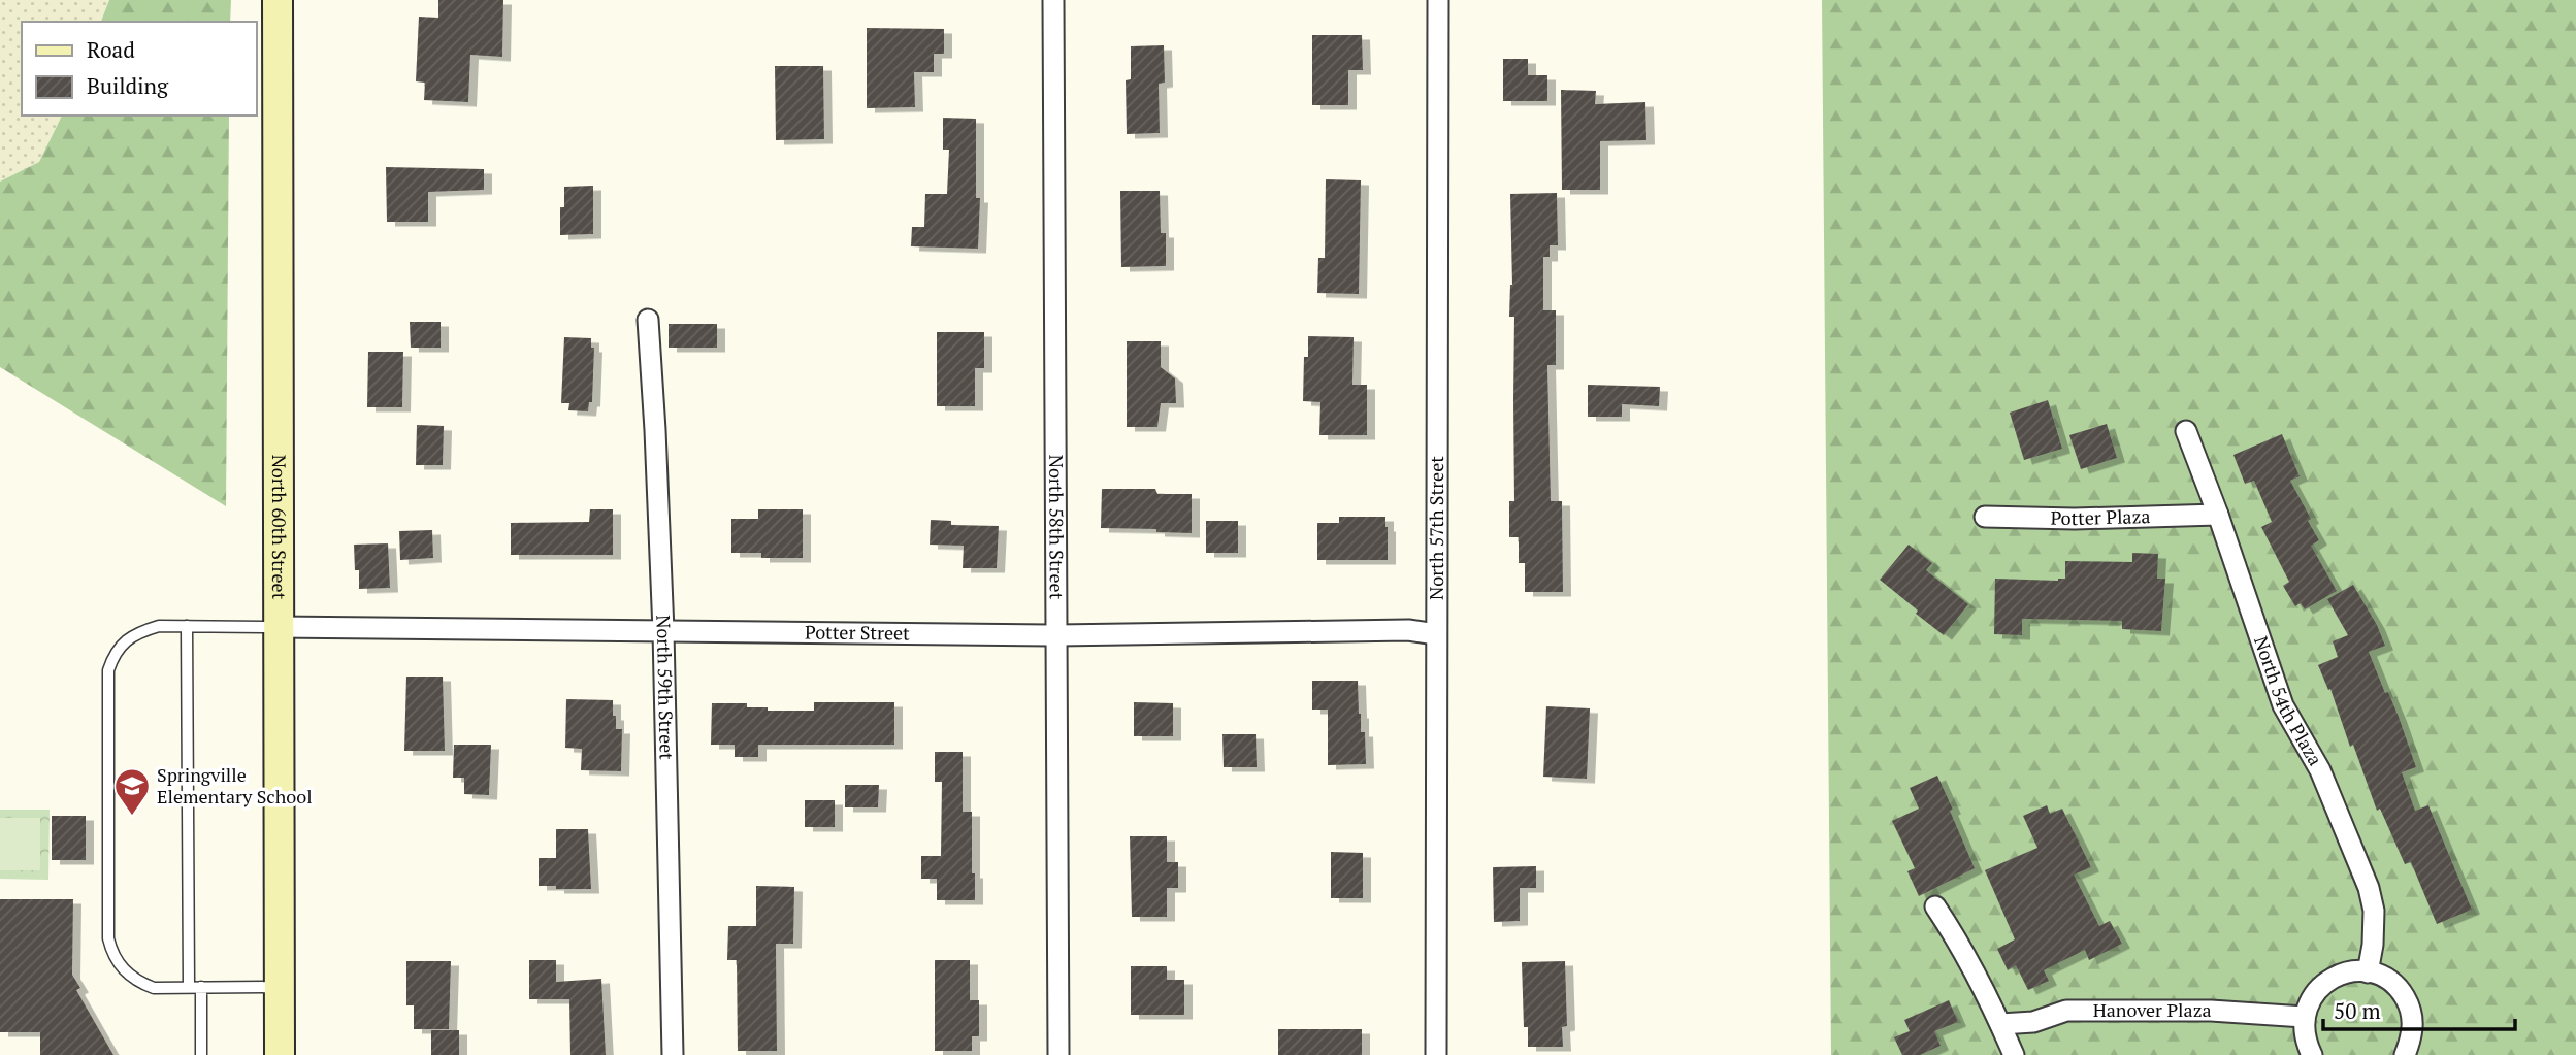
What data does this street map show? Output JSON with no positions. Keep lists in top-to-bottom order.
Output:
{
  "streets": {
    "main road": ["North 60th Street"],
    "street": [
      "Potter Plaza",
      "North 58th Street",
      "North 57th Street",
      "Potter Street",
      "North 59th Street",
      "North 54th Plaza",
      "Hanover Plaza"
    ]
  },
  "crossings": [
    ["Potter Plaza", "North 54th Plaza"],
    ["North 58th Street", "Potter Street"],
    ["North 57th Street", "Potter Street"],
    ["North 60th Street", "Potter Street"],
    ["Potter Street", "North 59th Street"]
  ],
  "places": {
    "school or university": ["Springville Elementary School"]
  },
  "legend": ["Road", "Building"],
  "scale_bar": "50 m"
}
